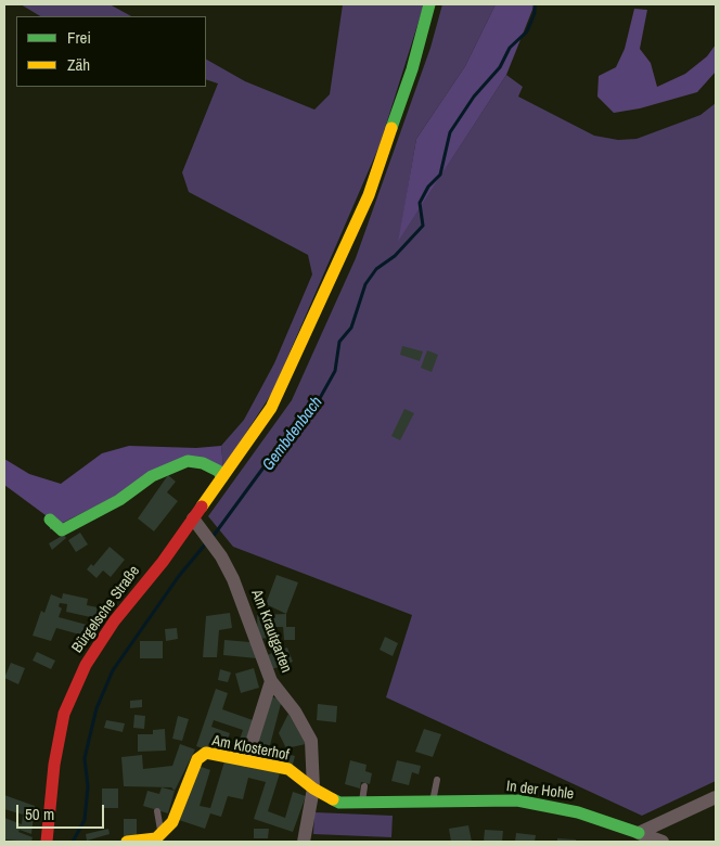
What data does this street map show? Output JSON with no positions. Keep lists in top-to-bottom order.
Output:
{
  "streets": {
    "main road": ["Bürgelsche Straße", "Am Klosterhof", "In der Hohle"],
    "street": ["Am Krautgarten"]
  },
  "crossings": [
    ["Bürgelsche Straße", "Am Krautgarten"],
    ["Am Krautgarten", "Am Klosterhof"],
    ["Am Krautgarten", "In der Hohle"],
    ["Am Klosterhof", "In der Hohle"]
  ],
  "water": ["Gembdenbach"],
  "legend": ["Frei", "Zäh"],
  "scale_bar": "50 m"
}
